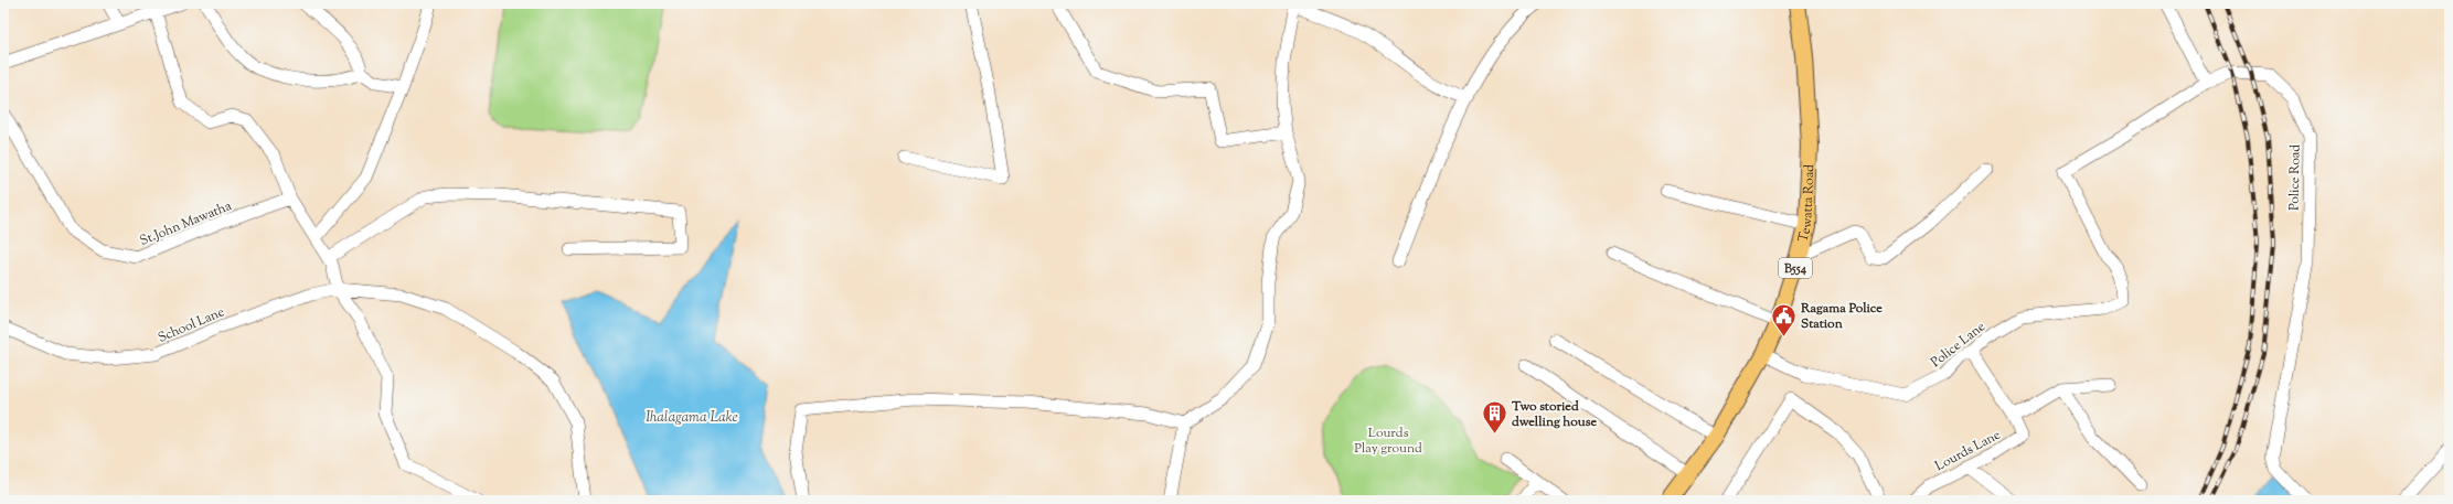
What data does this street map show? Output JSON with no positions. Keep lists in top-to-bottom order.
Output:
{
  "streets": {
    "main road": ["Tewatta Road", "B554"],
    "street": [
      "Police Road",
      "St.John Mawatha",
      "School Lane",
      "Police Lane",
      "Lourds Lane"
    ]
  },
  "crossings": [
    ["Police Road", "Police Lane"],
    ["Tewatta Road", "Police Lane"],
    ["Police Lane", "Lourds Lane"]
  ],
  "water": ["Ihalagama Lake"],
  "parks": ["Lourds Play ground"],
  "places": {
    "public building": ["Ragama Police Station"],
    "building": ["Two storied dwelling house"]
  }
}
